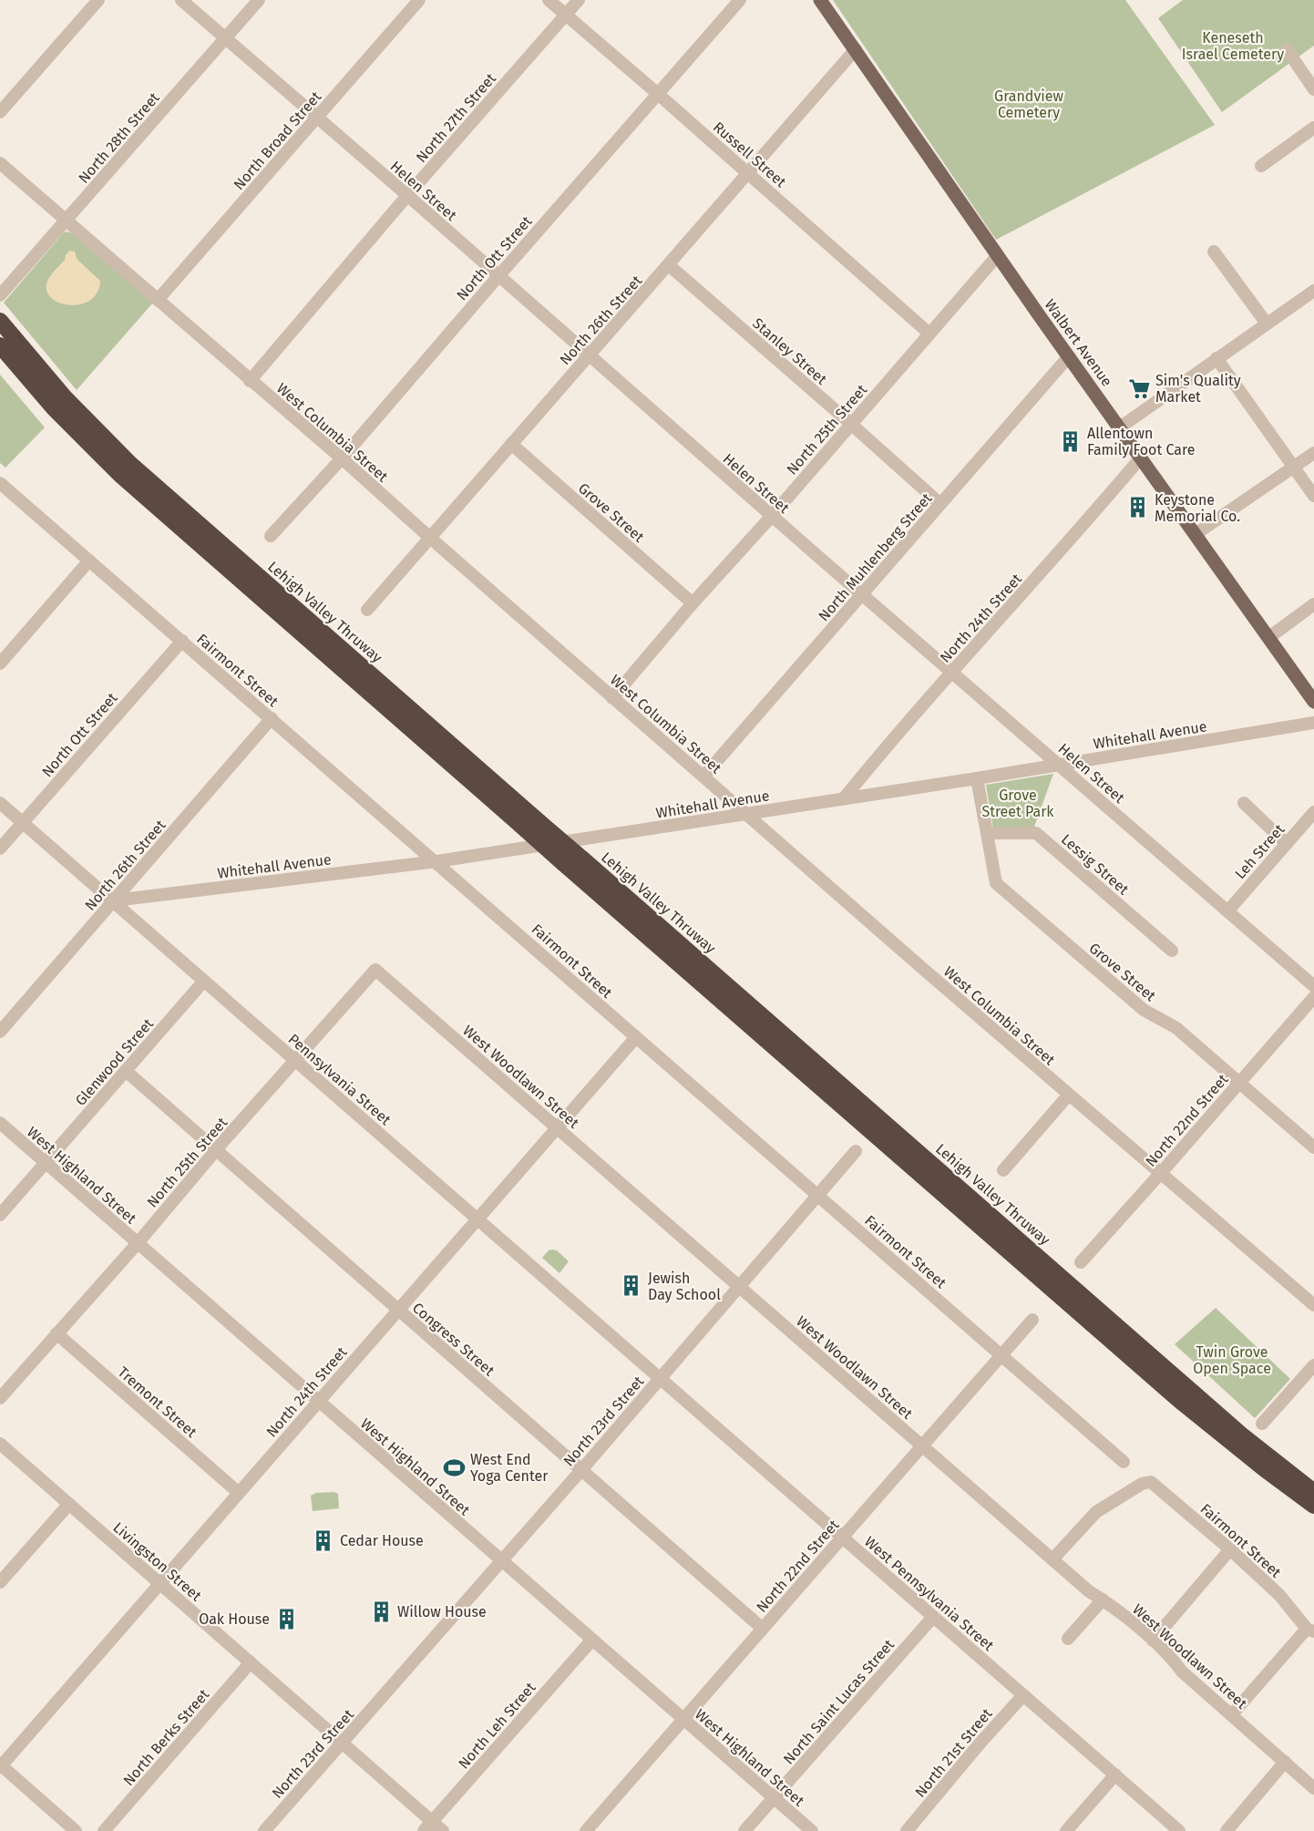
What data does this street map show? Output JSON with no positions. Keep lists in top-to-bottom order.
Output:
{
  "streets": {
    "highway": ["Lehigh Valley Thruway"],
    "main road": ["Walbert Avenue"],
    "street": [
      "North 27th Street",
      "North 28th Street",
      "North Broad Street",
      "Russell Street",
      "Helen Street",
      "North Ott Street",
      "North 26th Street",
      "Stanley Street",
      "North 25th Street",
      "West Columbia Street",
      "Grove Street",
      "North Muhlenberg Street",
      "North 24th Street",
      "Fairmont Street",
      "Whitehall Avenue",
      "Leh Street",
      "Lessig Street",
      "Glenwood Street",
      "West Woodlawn Street",
      "Pennsylvania Street",
      "North 22nd Street",
      "West Highland Street",
      "Congress Street",
      "Tremont Street",
      "North 23rd Street",
      "Livingston Street",
      "West Pennsylvania Street",
      "North Saint Lucas Street",
      "North Leh Street",
      "North Berks Street",
      "North 21st Street"
    ]
  },
  "crossings": [
    ["North 27th Street", "Russell Street"],
    ["North 27th Street", "Helen Street"],
    ["North 27th Street", "West Columbia Street"],
    ["North 28th Street", "Helen Street"],
    ["North 28th Street", "West Columbia Street"],
    ["North Broad Street", "Helen Street"],
    ["North Broad Street", "West Columbia Street"],
    ["Russell Street", "North Ott Street"],
    ["Russell Street", "North 26th Street"],
    ["Russell Street", "North 25th Street"],
    ["Helen Street", "North Ott Street"],
    ["Helen Street", "North 26th Street"],
    ["Helen Street", "North 25th Street"],
    ["Helen Street", "North Muhlenberg Street"],
    ["Helen Street", "North 24th Street"],
    ["Helen Street", "Whitehall Avenue"],
    ["Helen Street", "Leh Street"],
    ["North Ott Street", "West Columbia Street"],
    ["North Ott Street", "Fairmont Street"],
    ["North Ott Street", "Pennsylvania Street"],
    ["North 26th Street", "Walbert Avenue"],
    ["North 26th Street", "Stanley Street"],
    ["North 26th Street", "West Columbia Street"],
    ["North 26th Street", "Grove Street"],
    ["North 26th Street", "Fairmont Street"],
    ["North 26th Street", "Whitehall Avenue"],
    ["North 26th Street", "Pennsylvania Street"],
    ["Walbert Avenue", "North 25th Street"],
    ["Walbert Avenue", "North Muhlenberg Street"],
    ["Walbert Avenue", "North 24th Street"],
    ["Stanley Street", "North 25th Street"],
    ["Stanley Street", "North Muhlenberg Street"],
    ["North 25th Street", "West Columbia Street"],
    ["North 25th Street", "Grove Street"],
    ["North 25th Street", "West Woodlawn Street"],
    ["North 25th Street", "Pennsylvania Street"],
    ["North 25th Street", "West Highland Street"],
    ["North 25th Street", "Congress Street"],
    ["North 25th Street", "Tremont Street"],
    ["West Columbia Street", "North Muhlenberg Street"],
    ["West Columbia Street", "Whitehall Avenue"],
    ["West Columbia Street", "North 22nd Street"],
    ["Grove Street", "Whitehall Avenue"],
    ["Grove Street", "Lessig Street"],
    ["Grove Street", "North 22nd Street"],
    ["North 24th Street", "Fairmont Street"],
    ["North 24th Street", "Whitehall Avenue"],
    ["North 24th Street", "West Woodlawn Street"],
    ["North 24th Street", "Pennsylvania Street"],
    ["North 24th Street", "West Highland Street"],
    ["North 24th Street", "Congress Street"],
    ["North 24th Street", "Tremont Street"],
    ["North 24th Street", "Livingston Street"],
    ["Fairmont Street", "Whitehall Avenue"],
    ["Fairmont Street", "West Woodlawn Street"],
    ["Fairmont Street", "North 22nd Street"],
    ["Fairmont Street", "North 23rd Street"],
    ["Whitehall Avenue", "Pennsylvania Street"],
    ["Glenwood Street", "Pennsylvania Street"],
    ["Glenwood Street", "West Highland Street"],
    ["Glenwood Street", "Congress Street"],
    ["West Woodlawn Street", "North 22nd Street"],
    ["West Woodlawn Street", "North 23rd Street"],
    ["Pennsylvania Street", "North 23rd Street"],
    ["Pennsylvania Street", "West Pennsylvania Street"],
    ["North 22nd Street", "West Highland Street"],
    ["North 22nd Street", "Congress Street"],
    ["North 22nd Street", "West Pennsylvania Street"],
    ["West Highland Street", "North 23rd Street"],
    ["West Highland Street", "North Saint Lucas Street"],
    ["West Highland Street", "North Leh Street"],
    ["Congress Street", "North 23rd Street"],
    ["North 23rd Street", "Livingston Street"],
    ["North 23rd Street", "West Pennsylvania Street"],
    ["Livingston Street", "North Leh Street"],
    ["Livingston Street", "North Berks Street"],
    ["West Pennsylvania Street", "North Saint Lucas Street"],
    ["West Pennsylvania Street", "North 21st Street"]
  ],
  "parks": [
    "Keneseth Israel Cemetery",
    "Grandview Cemetery",
    "Grove Street Park",
    "Twin Grove Open Space"
  ],
  "places": {
    "supermarket": ["Sim's Quality Market"],
    "building": [
      "Allentown Family Foot Care",
      "Keystone Memorial Co.",
      "Jewish Day School",
      "Cedar House",
      "Willow House",
      "Oak House"
    ],
    "sports": ["West End Yoga Center"]
  }
}
